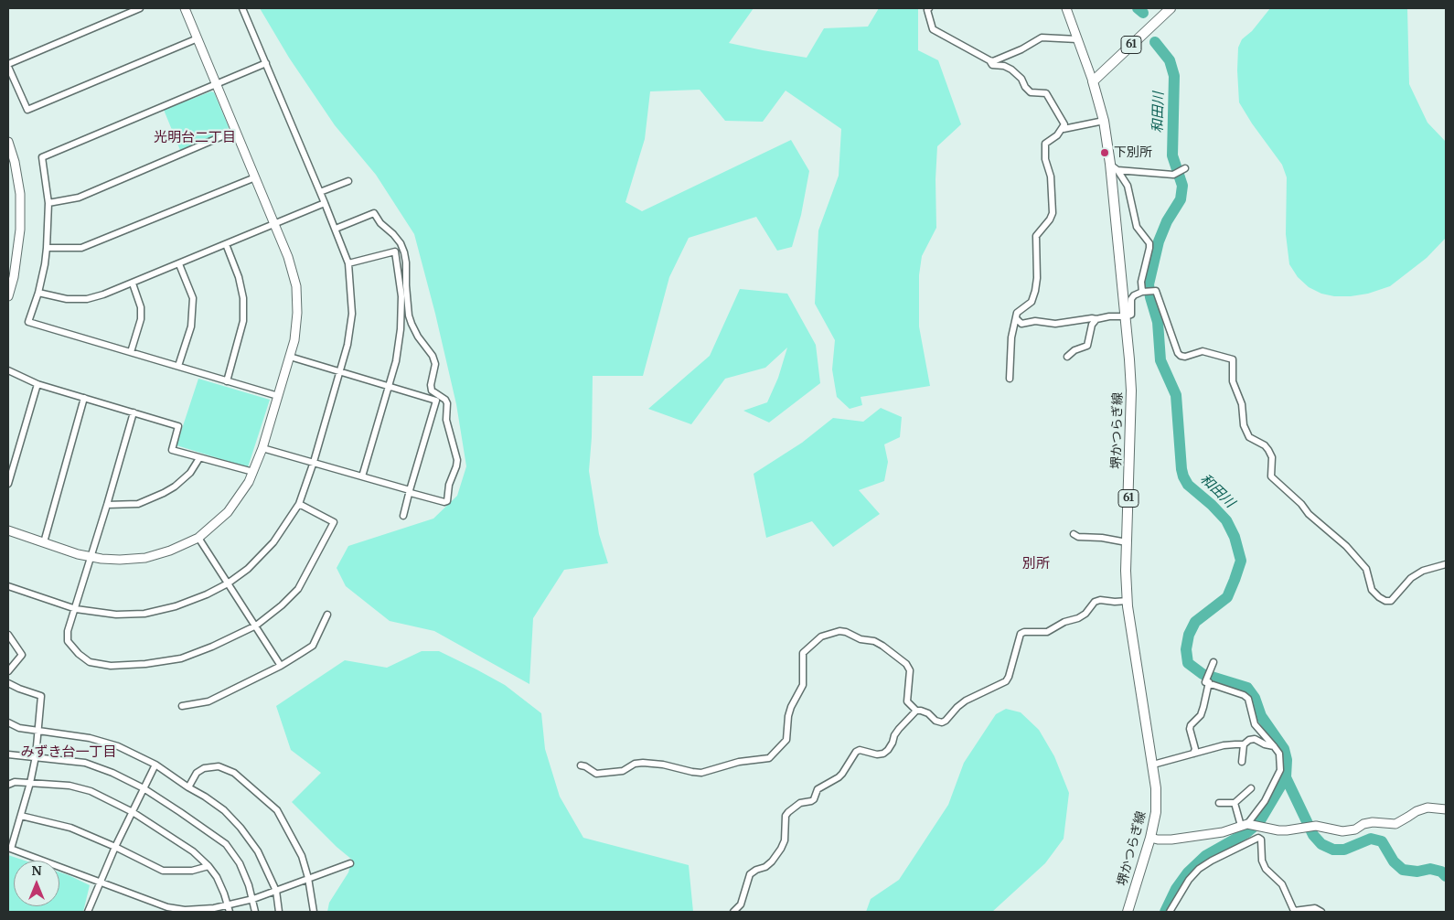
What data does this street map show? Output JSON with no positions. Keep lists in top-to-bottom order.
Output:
{
  "streets": {
    "main road": ["61", "堺かつらぎ線"]
  },
  "crossings": [
    ["61", "堺かつらぎ線"]
  ],
  "districts": ["光明台二丁目", "別所", "みずき台一丁目"],
  "water": ["和田川"],
  "places": ["下別所"],
  "north": "top"
}
